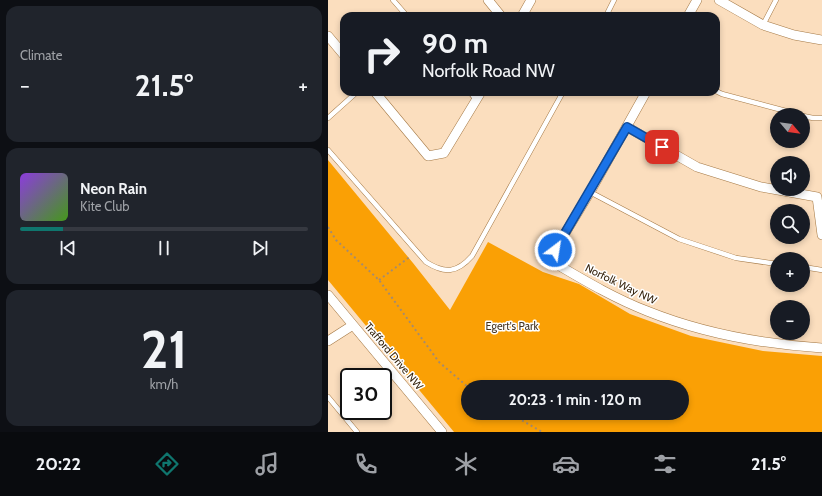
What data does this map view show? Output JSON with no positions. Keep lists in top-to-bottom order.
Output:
{
  "streets": {
    "street": ["Norfolk Way NW", "Trafford Drive NW"]
  },
  "parks": ["Egert's Park"],
  "north": "bottom right",
  "page": {
    "tile": [
      "Climate",
      ["21", "km/h"]
    ],
    "turn": ["90 m", "Norfolk Road NW"],
    "heat": ["−", "21.5°", "+"],
    "map_buttons": ["+", "−"],
    "song": ["Neon Rain", "Kite Club"],
    "limit": "30",
    "trip": "20:23 · 1 min · 120 m",
    "tabs": ["20:22", "21.5°"]
  }
}
